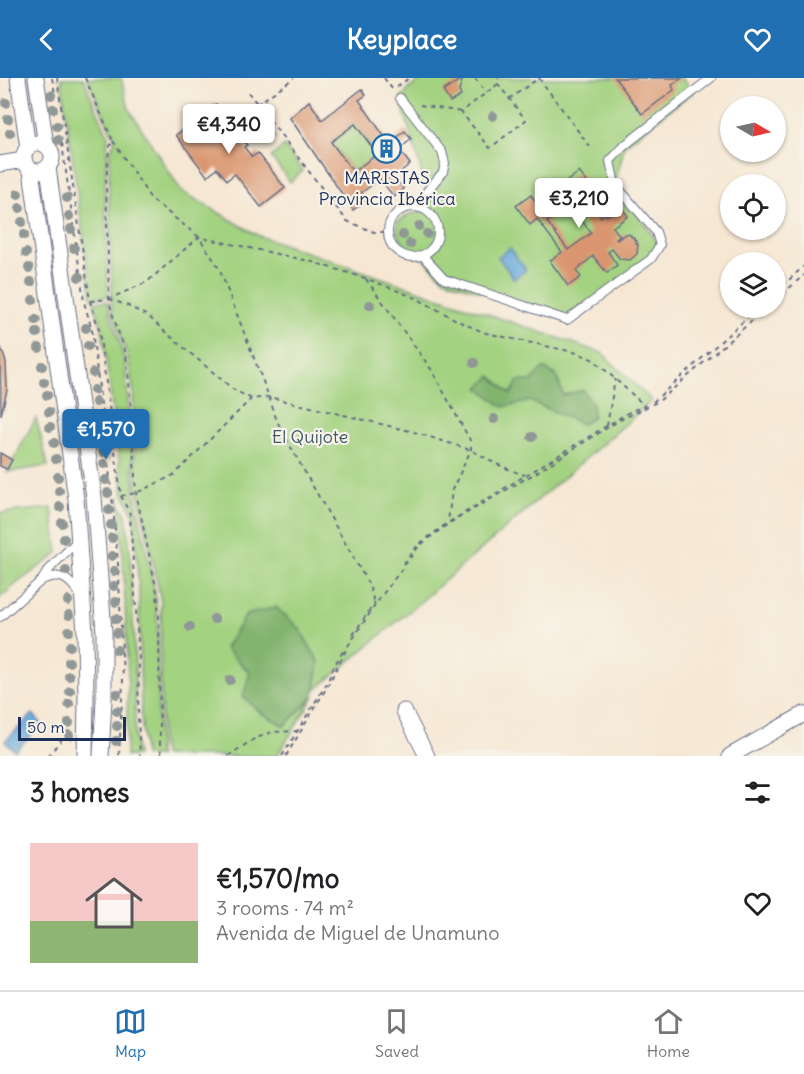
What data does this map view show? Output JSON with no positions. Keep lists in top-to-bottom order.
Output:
{
  "parks": ["El Quijote"],
  "places": {
    "building": ["MARISTAS Provincia Ibérica"]
  },
  "scale_bar": "50 m",
  "north": "right",
  "page": {
    "header": "Keyplace",
    "price": ["€4,340", "€3,210", "€1,570"],
    "scale": "50 m",
    "heading": "3 homes",
    "list": [
      {
        "name": "€1,570/mo",
        "note": "3 rooms · 74 m² · Avenida de Miguel de Unamuno"
      }
    ],
    "tabs": ["Map", "Saved", "Home"]
  }
}
